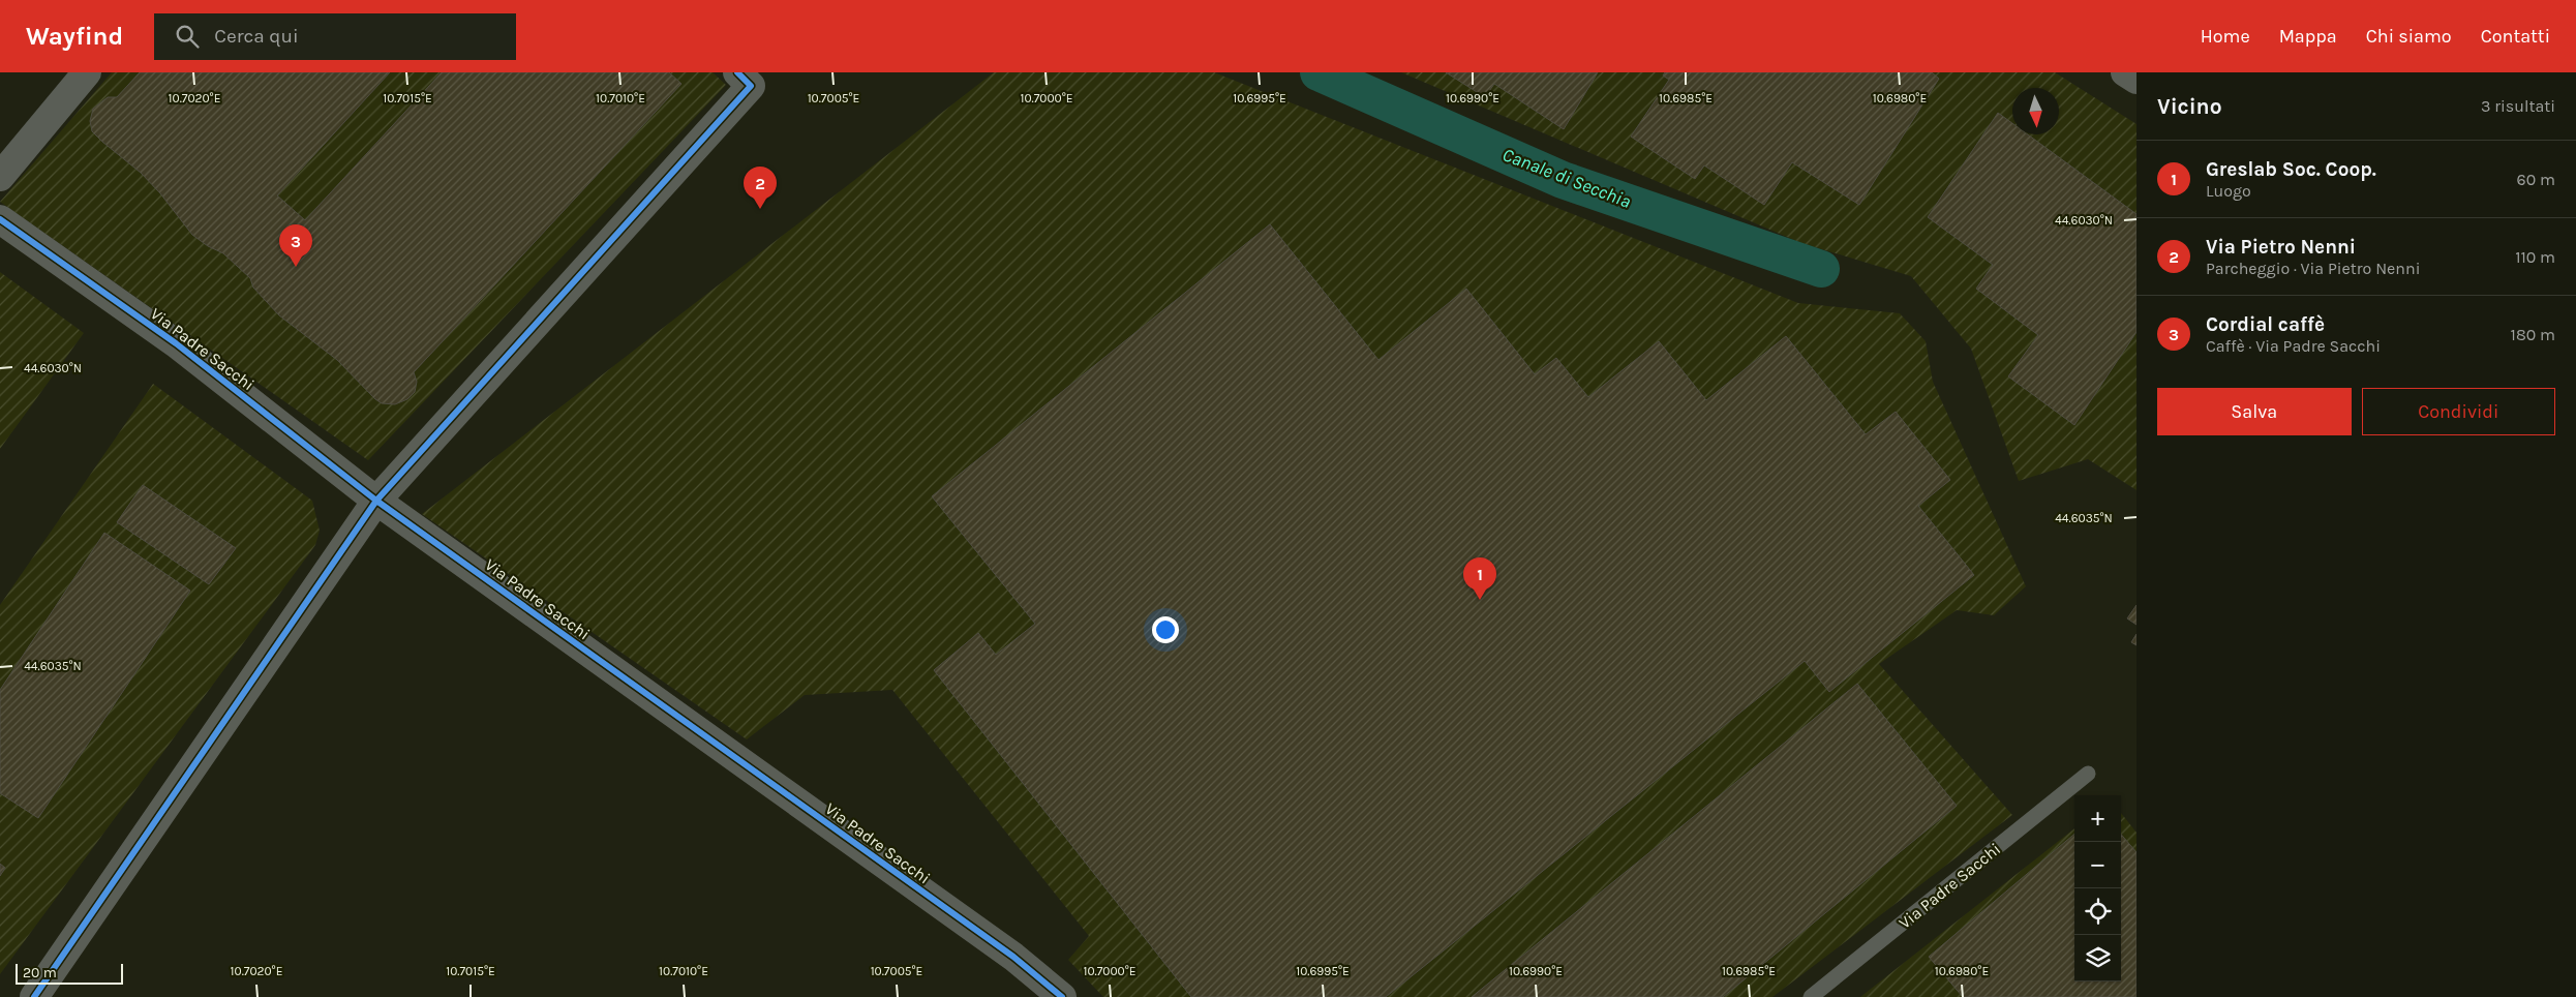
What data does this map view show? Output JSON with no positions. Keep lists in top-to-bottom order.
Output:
{
  "streets": {
    "street": ["Via Padre Sacchi"]
  },
  "water": ["Canale di Secchia"],
  "scale_bar": "20 m",
  "north": "bottom",
  "page": {
    "header": "Wayfind",
    "search": "Cerca qui",
    "nav": [
      "Home",
      "Mappa",
      "Chi siamo",
      "Contatti"
    ],
    "heading": ["Vicino", "3 risultati"],
    "list": [
      {
        "mark": "1",
        "name": "Greslab Soc. Coop.",
        "note": "Luogo",
        "value": "60 m"
      },
      {
        "mark": "2",
        "name": "Via Pietro Nenni",
        "note": "Parcheggio · Via Pietro Nenni",
        "value": "110 m"
      },
      {
        "mark": "3",
        "name": "Cordial caffè",
        "note": "Caffè · Via Padre Sacchi",
        "value": "180 m"
      }
    ],
    "pins": ["2", "3", "1"],
    "buttons": ["Salva", "Condividi"],
    "map_buttons": ["+", "−"],
    "scale": "20 m"
  },
  "coordinates": [
    "10.7020°E",
    "10.7015°E",
    "10.7010°E",
    "10.7005°E",
    "10.7000°E",
    "10.6995°E",
    "10.6990°E",
    "10.6985°E",
    "10.6980°E",
    "44.6030°N",
    "44.6035°N"
  ]
}
